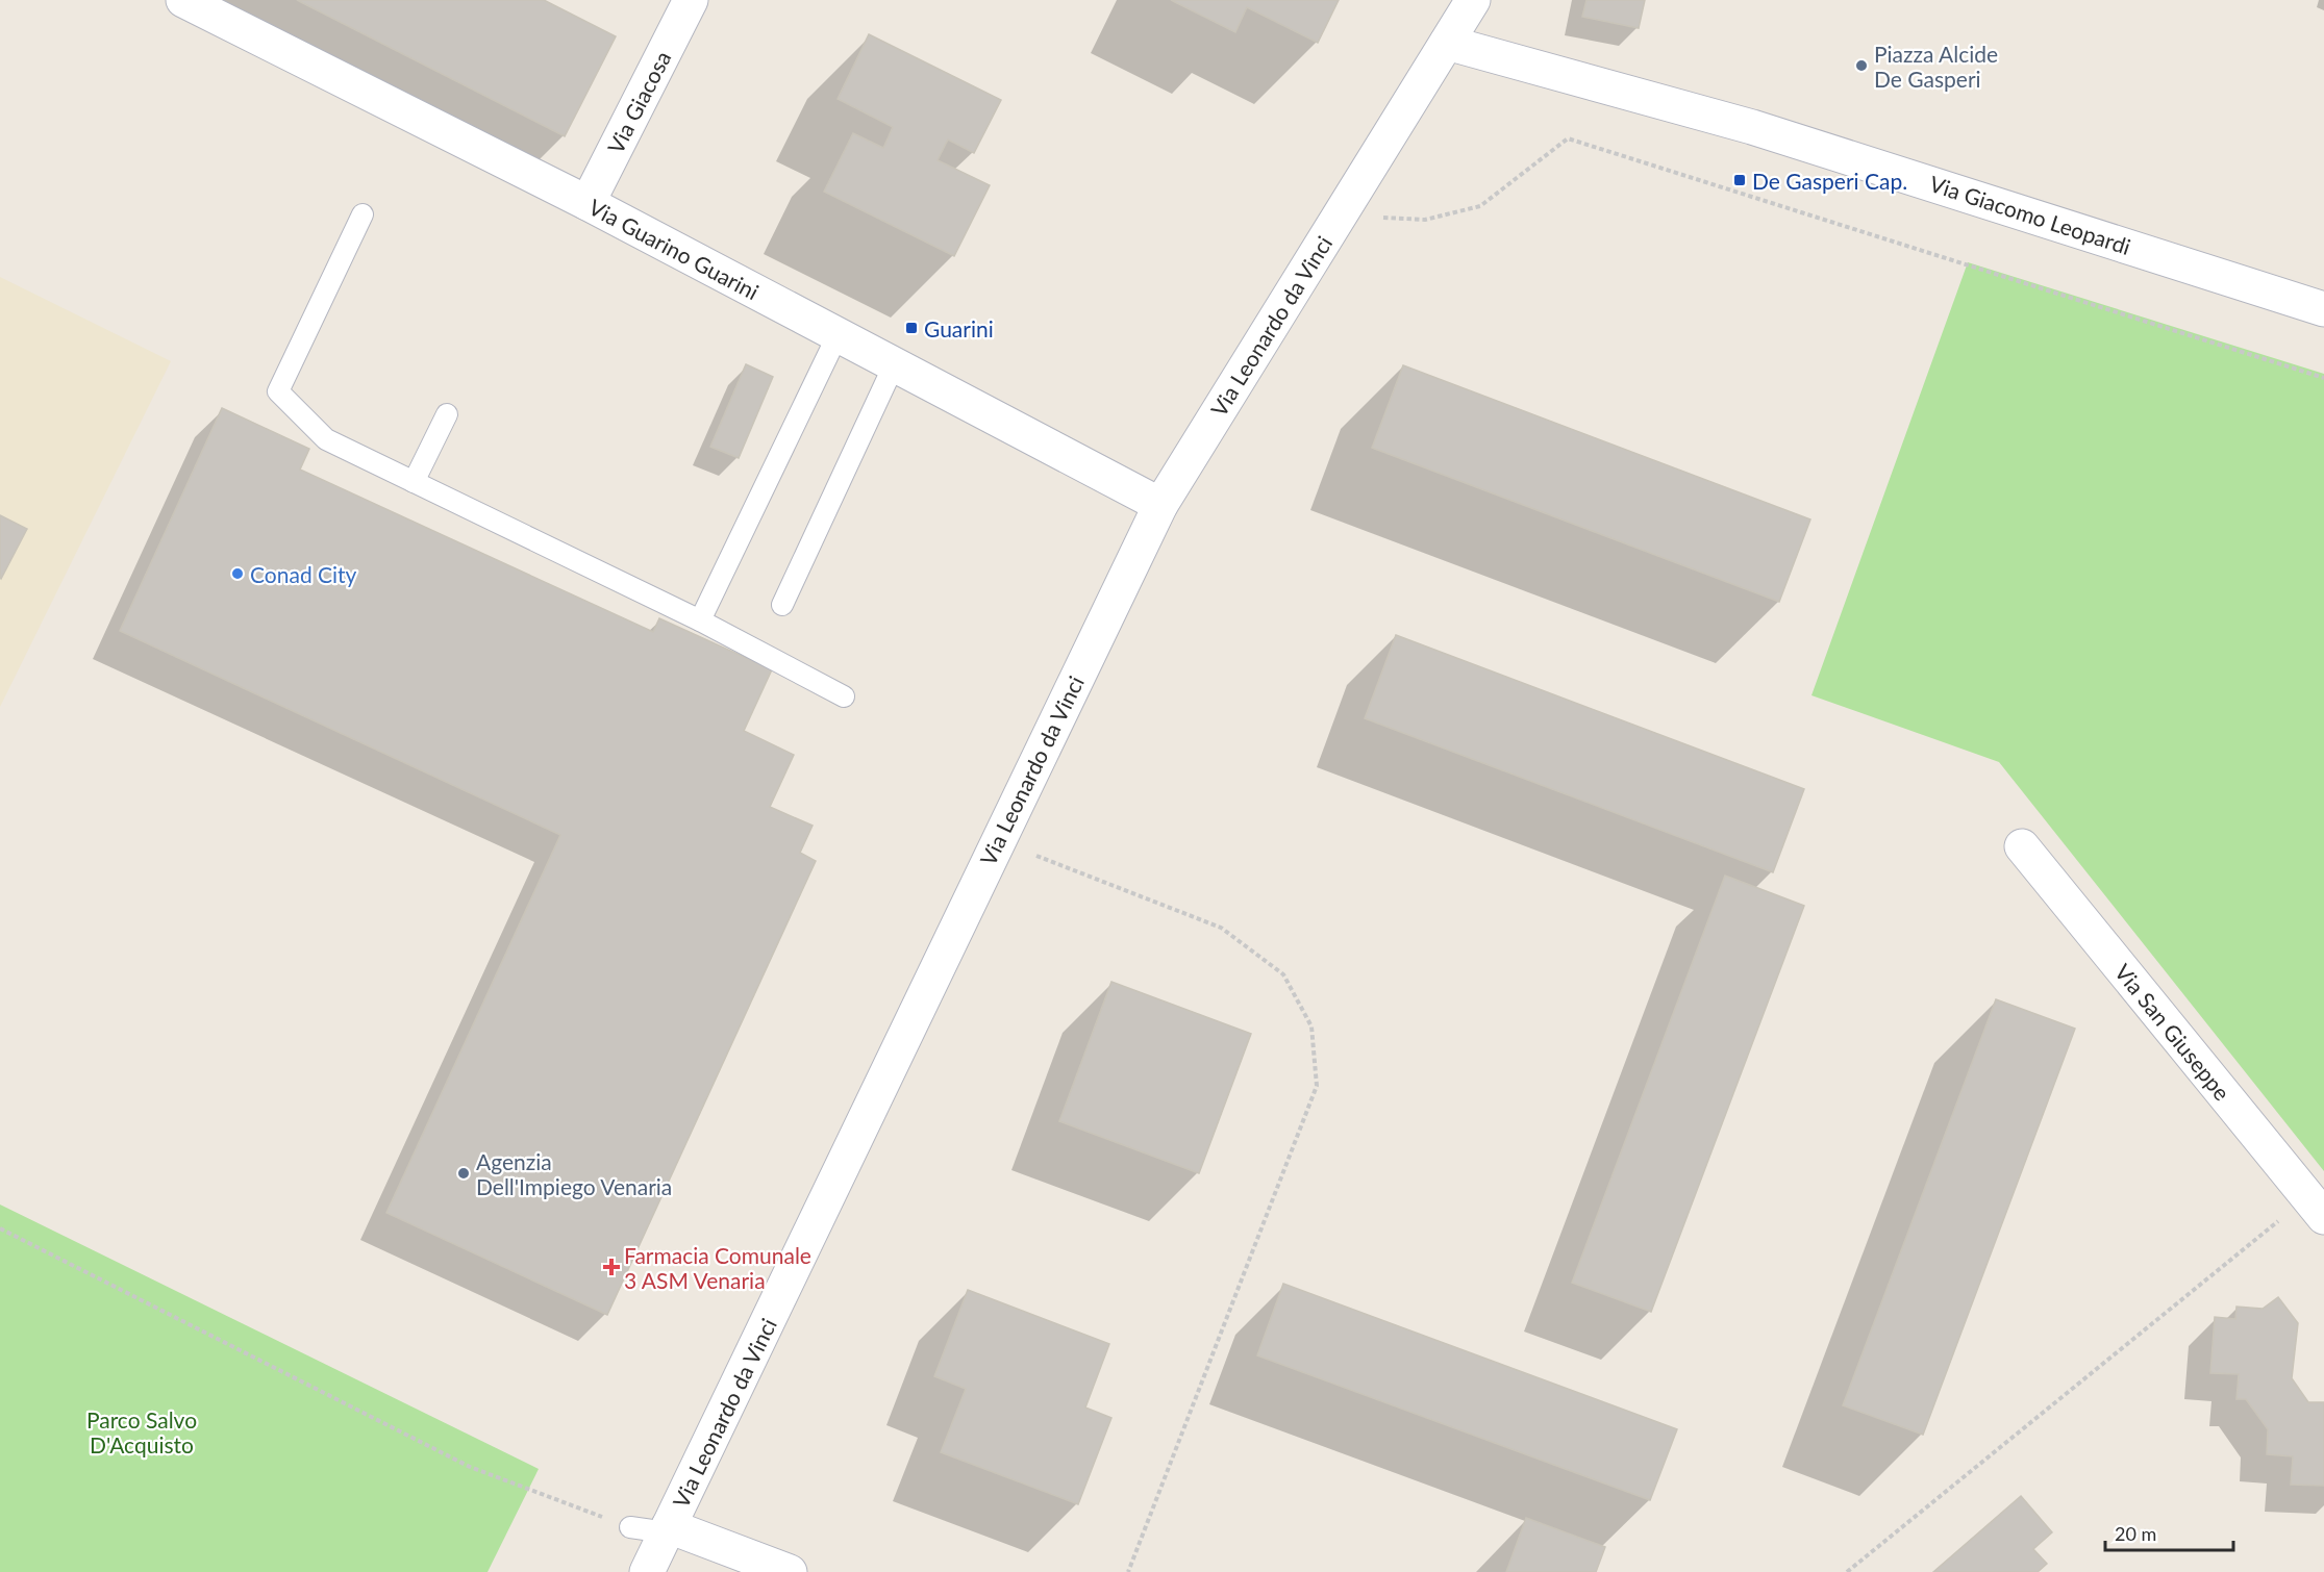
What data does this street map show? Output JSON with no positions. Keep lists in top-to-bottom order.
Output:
{
  "streets": {
    "street": [
      "Via Giacosa",
      "Via Giacomo Leopardi",
      "Via Guarino Guarini",
      "Via Leonardo da Vinci",
      "Via San Giuseppe"
    ]
  },
  "crossings": [
    ["Via Giacosa", "Via Guarino Guarini"],
    ["Via Giacomo Leopardi", "Via Leonardo da Vinci"],
    ["Via Guarino Guarini", "Via Leonardo da Vinci"]
  ],
  "parks": ["Parco Salvo D'Acquisto"],
  "places": {
    "other": ["Piazza Alcide De Gasperi", "Conad City", "Agenzia Dell'Impiego Venaria"],
    "transit": ["De Gasperi Cap.", "Guarini"],
    "health": ["Farmacia Comunale 3 ASM Venaria"]
  },
  "scale_bar": "20 m"
}
